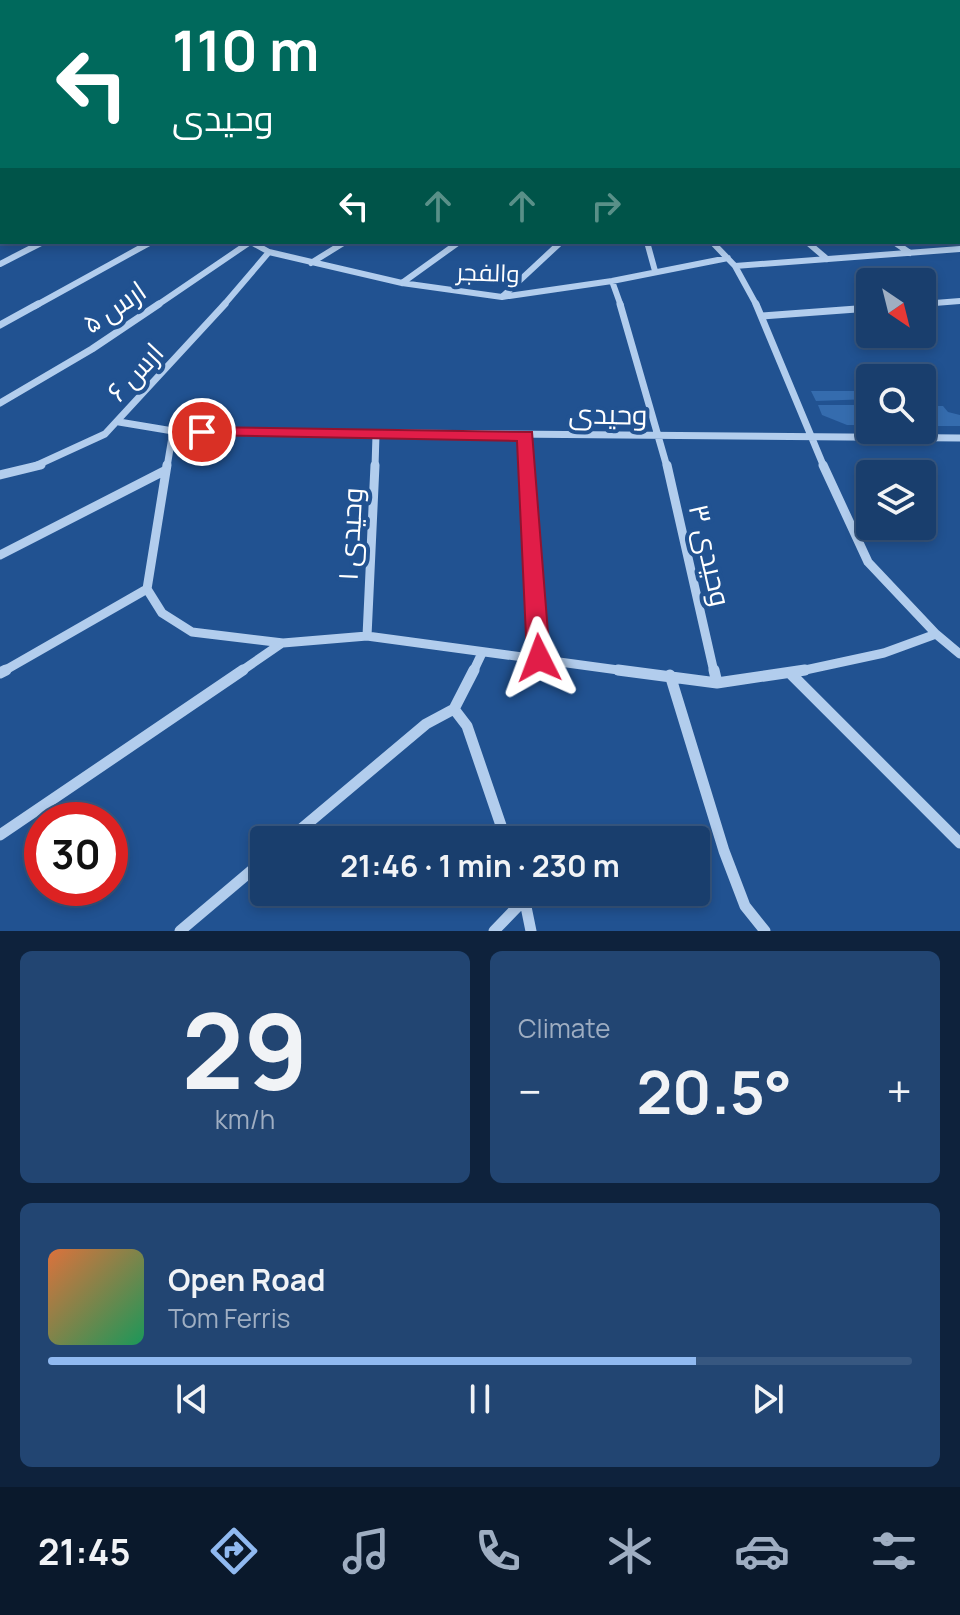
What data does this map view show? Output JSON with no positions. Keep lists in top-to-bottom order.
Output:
{
  "streets": {
    "street": [
      "والفجر",
      "ارس ۵",
      "ارس ۶",
      "وحیدی",
      "وحیدی ۱",
      "وحیدی ۳"
    ]
  },
  "crossings": [
    ["والفجر", "ارس ۶"],
    ["والفجر", "وحیدی ۳"],
    ["ارس ۶", "وحیدی"],
    ["وحیدی", "وحیدی ۱"],
    ["وحیدی", "وحیدی ۳"]
  ],
  "north": "bottom right",
  "page": {
    "turn": ["110 m", "وحیدی"],
    "limit": "30",
    "trip": "21:46 · 1 min · 230 m",
    "tile": [
      ["29", "km/h"],
      "Climate"
    ],
    "heat": ["−", "20.5°", "+"],
    "song": ["Open Road", "Tom Ferris"],
    "tabs": "21:45"
  }
}
